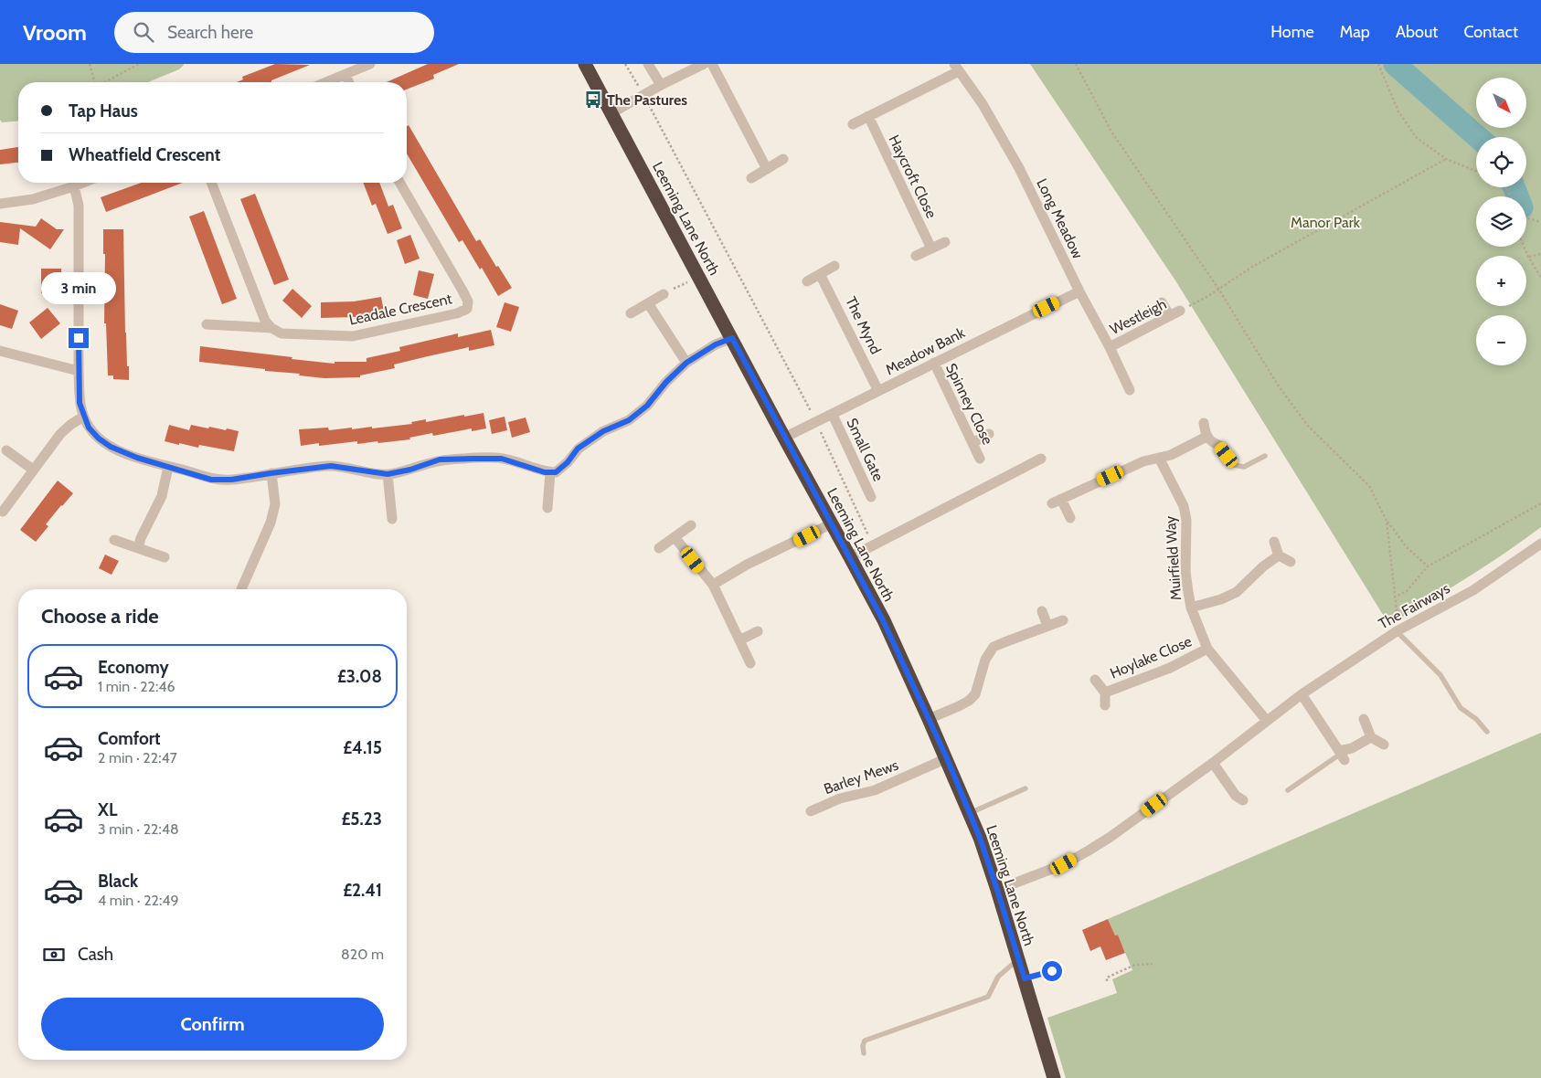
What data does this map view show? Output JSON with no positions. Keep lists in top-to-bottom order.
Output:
{
  "streets": {
    "highway": ["Leeming Lane North"],
    "street": [
      "Haycroft Close",
      "Long Meadow",
      "Leadale Crescent",
      "Westleigh",
      "The Mynd",
      "Meadow Bank",
      "Spinney Close",
      "Small Gate",
      "Muirfield Way",
      "The Fairways",
      "Hoylake Close",
      "Barley Mews"
    ]
  },
  "crossings": [
    ["Leeming Lane North", "Meadow Bank"],
    ["Leeming Lane North", "The Fairways"],
    ["Leeming Lane North", "Barley Mews"],
    ["Long Meadow", "Westleigh"],
    ["Long Meadow", "Meadow Bank"],
    ["The Mynd", "Meadow Bank"],
    ["Meadow Bank", "Spinney Close"],
    ["Meadow Bank", "Small Gate"],
    ["Muirfield Way", "The Fairways"],
    ["Muirfield Way", "Hoylake Close"]
  ],
  "parks": ["Manor Park"],
  "places": {
    "bus stop": ["The Pastures"]
  },
  "north": "bottom right",
  "page": {
    "header": "Vroom",
    "search": "Search here",
    "nav": [
      "Home",
      "Map",
      "About",
      "Contact"
    ],
    "map_buttons": ["+", "−"],
    "banner": ["Tap Haus", "Wheatfield Crescent"],
    "bubble": "3 min",
    "heading": "Choose a ride",
    "list": [
      {
        "name": "Economy",
        "note": "1 min · 22:46",
        "value": "£3.08"
      },
      {
        "name": "Comfort",
        "note": "2 min · 22:47",
        "value": "£4.15"
      },
      {
        "name": "XL",
        "note": "3 min · 22:48",
        "value": "£5.23"
      },
      {
        "name": "Black",
        "note": "4 min · 22:49",
        "value": "£2.41"
      }
    ],
    "pay": ["Cash", "820 m"],
    "buttons": "Confirm"
  }
}
